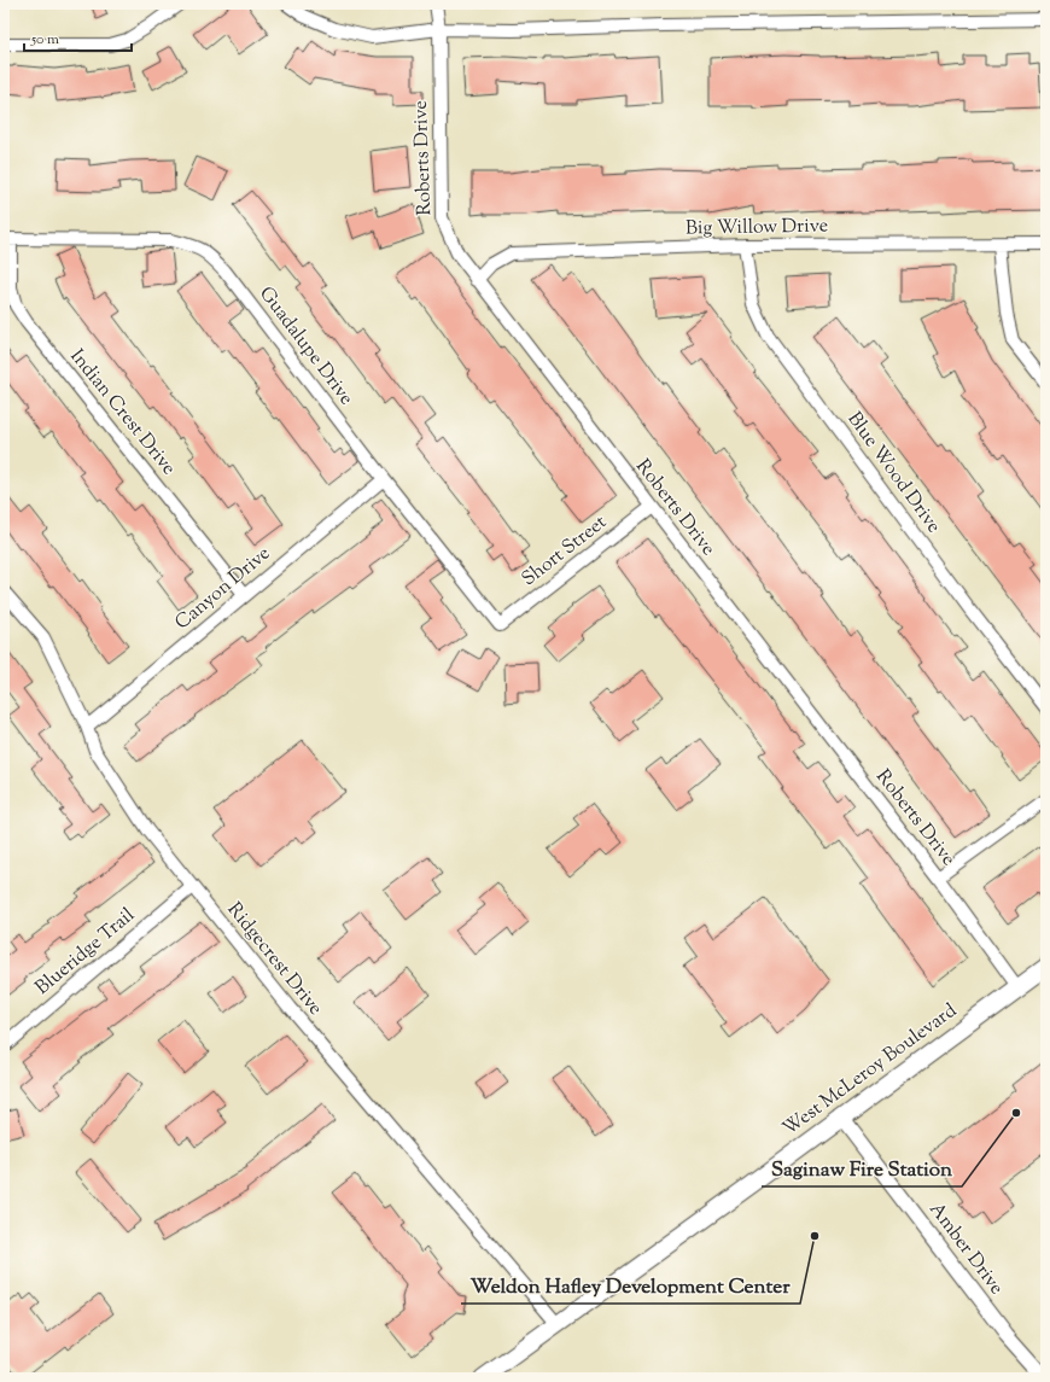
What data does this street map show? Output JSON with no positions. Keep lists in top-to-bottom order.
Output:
{
  "streets": {
    "main road": ["West McLeroy Boulevard"],
    "street": [
      "Roberts Drive",
      "Big Willow Drive",
      "Guadalupe Drive",
      "Indian Crest Drive",
      "Blue Wood Drive",
      "Short Street",
      "Canyon Drive",
      "Blueridge Trail",
      "Ridgecrest Drive",
      "Amber Drive"
    ]
  },
  "crossings": [
    ["Roberts Drive", "Big Willow Drive"],
    ["Roberts Drive", "Short Street"],
    ["Roberts Drive", "West McLeroy Boulevard"],
    ["Big Willow Drive", "Blue Wood Drive"],
    ["Guadalupe Drive", "Indian Crest Drive"],
    ["Guadalupe Drive", "Short Street"],
    ["Guadalupe Drive", "Canyon Drive"],
    ["Indian Crest Drive", "Canyon Drive"],
    ["Canyon Drive", "Ridgecrest Drive"],
    ["Blueridge Trail", "Ridgecrest Drive"],
    ["Ridgecrest Drive", "West McLeroy Boulevard"],
    ["West McLeroy Boulevard", "Amber Drive"]
  ],
  "places": ["Saginaw Fire Station", "Weldon Hafley Development Center"],
  "scale_bar": "50 m"
}
